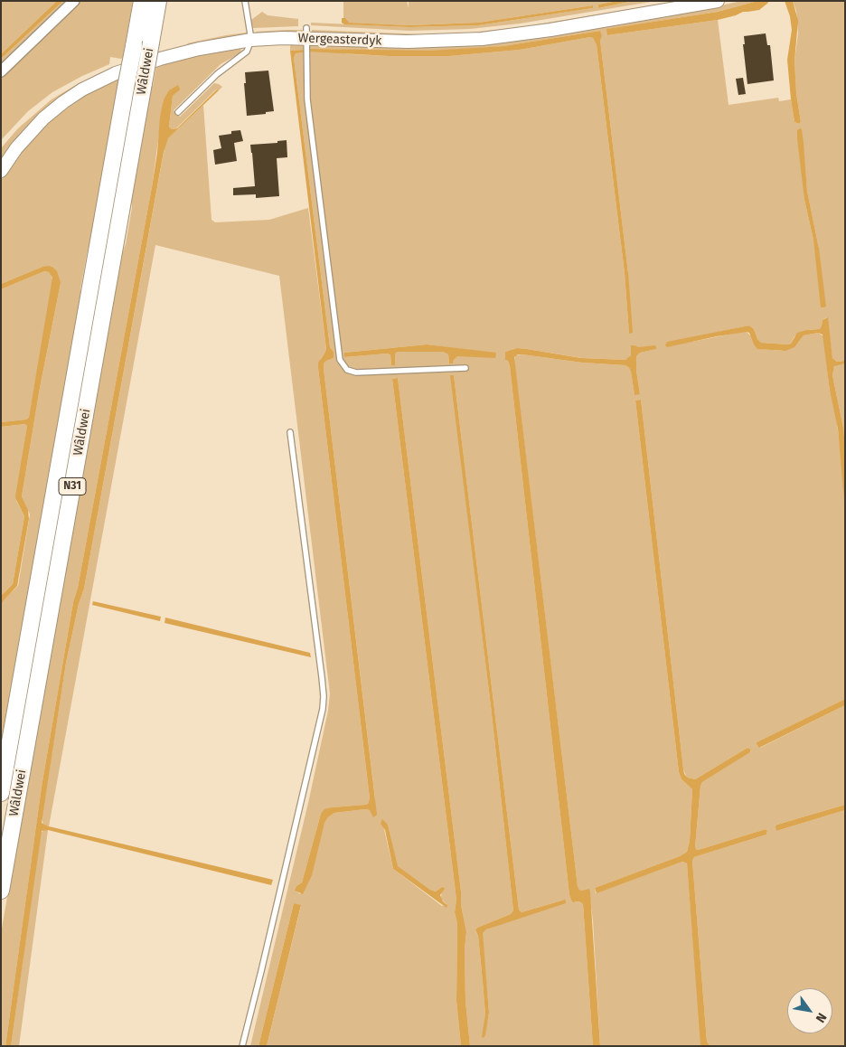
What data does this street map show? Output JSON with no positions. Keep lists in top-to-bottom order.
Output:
{
  "streets": {
    "highway": ["Wâldwei", "N31"],
    "street": ["Wergeasterdyk"]
  },
  "north": "bottom right"
}
